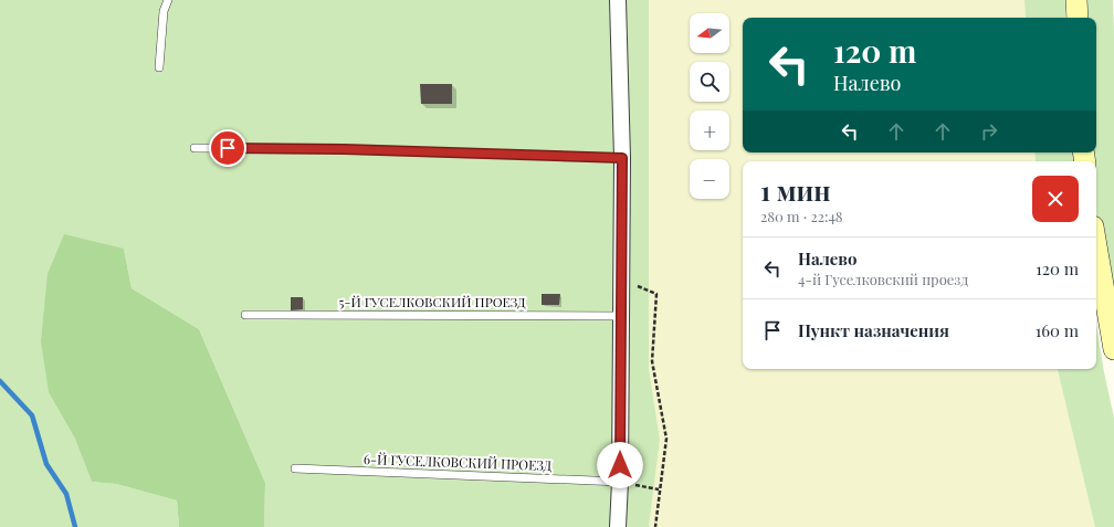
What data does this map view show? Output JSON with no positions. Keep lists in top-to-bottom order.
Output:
{
  "streets": {
    "lane": ["5-Й ГУСЕЛКОВСКИЙ ПРОЕЗД", "6-Й ГУСЕЛКОВСКИЙ ПРОЕЗД"]
  },
  "north": "left",
  "page": {
    "map_buttons": ["+", "−"],
    "turn": ["120 m", "Налево"],
    "heading": ["1 мин", "280 m · 22:48"],
    "list": [
      {
        "name": "Налево",
        "note": "4-й Гуселковский проезд",
        "value": "120 m"
      },
      {
        "name": "Пункт назначения",
        "value": "160 m"
      }
    ]
  }
}
